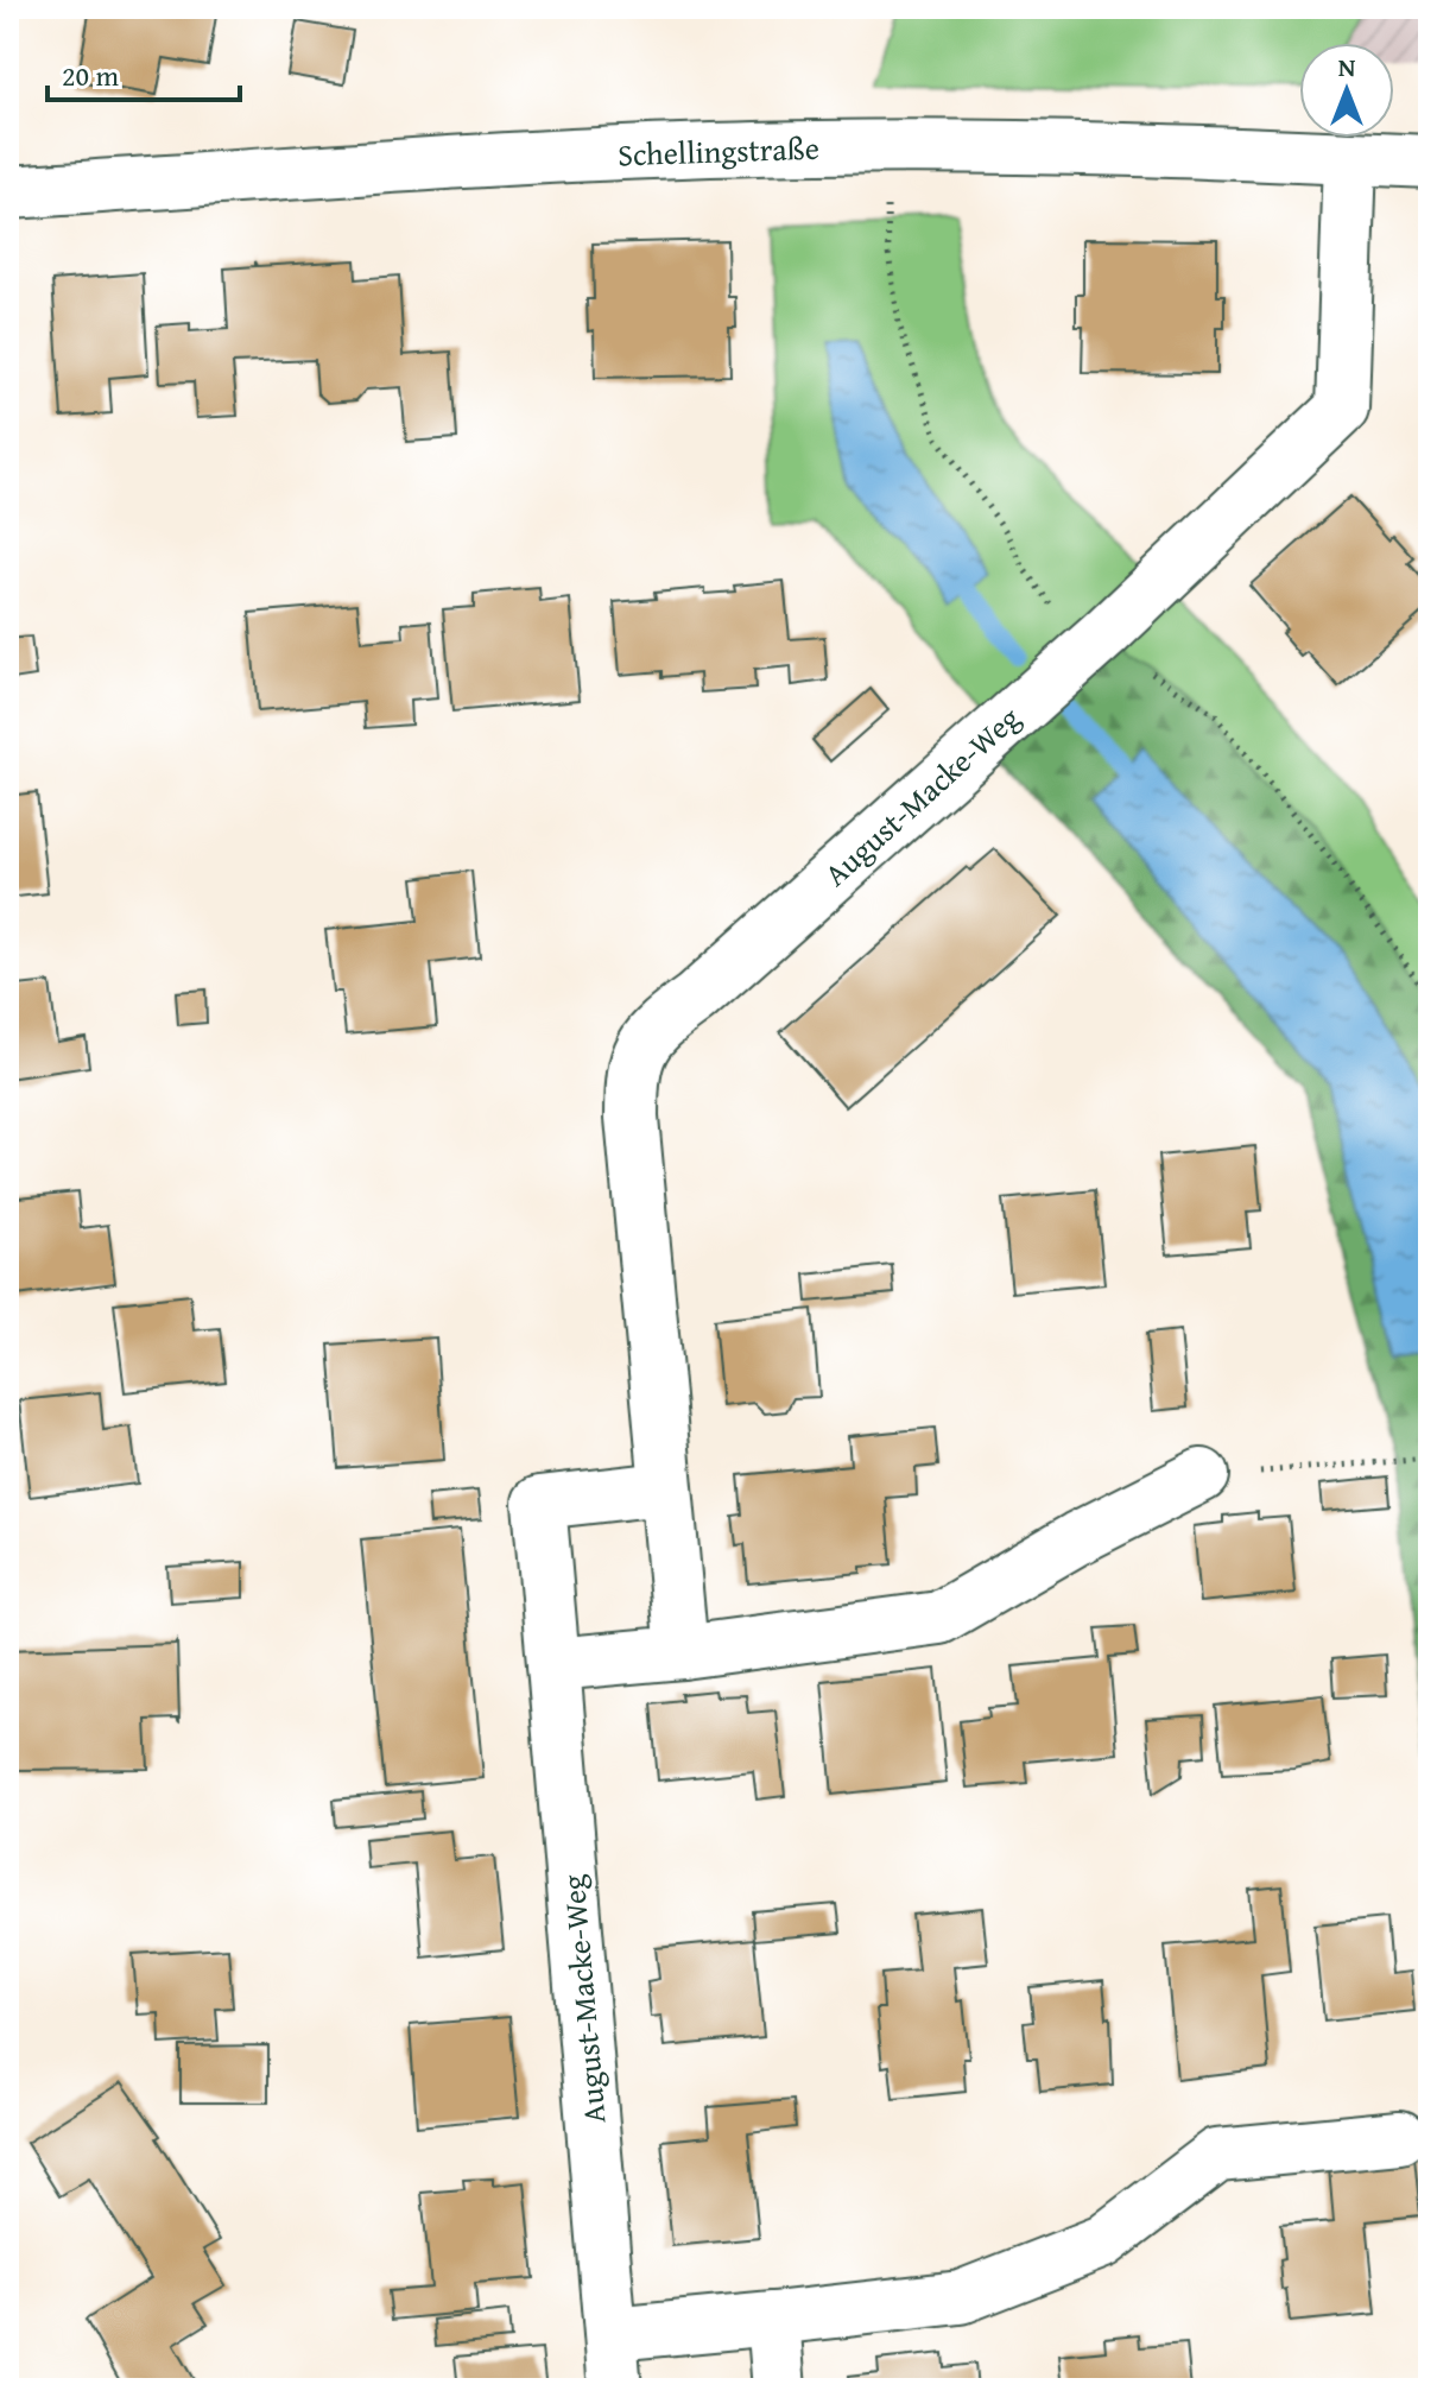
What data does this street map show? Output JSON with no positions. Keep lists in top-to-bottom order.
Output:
{
  "streets": {
    "street": ["Schellingstraße", "August-Macke-Weg"]
  },
  "crossings": [
    ["Schellingstraße", "August-Macke-Weg"]
  ],
  "scale_bar": "20 m",
  "north": "top"
}
